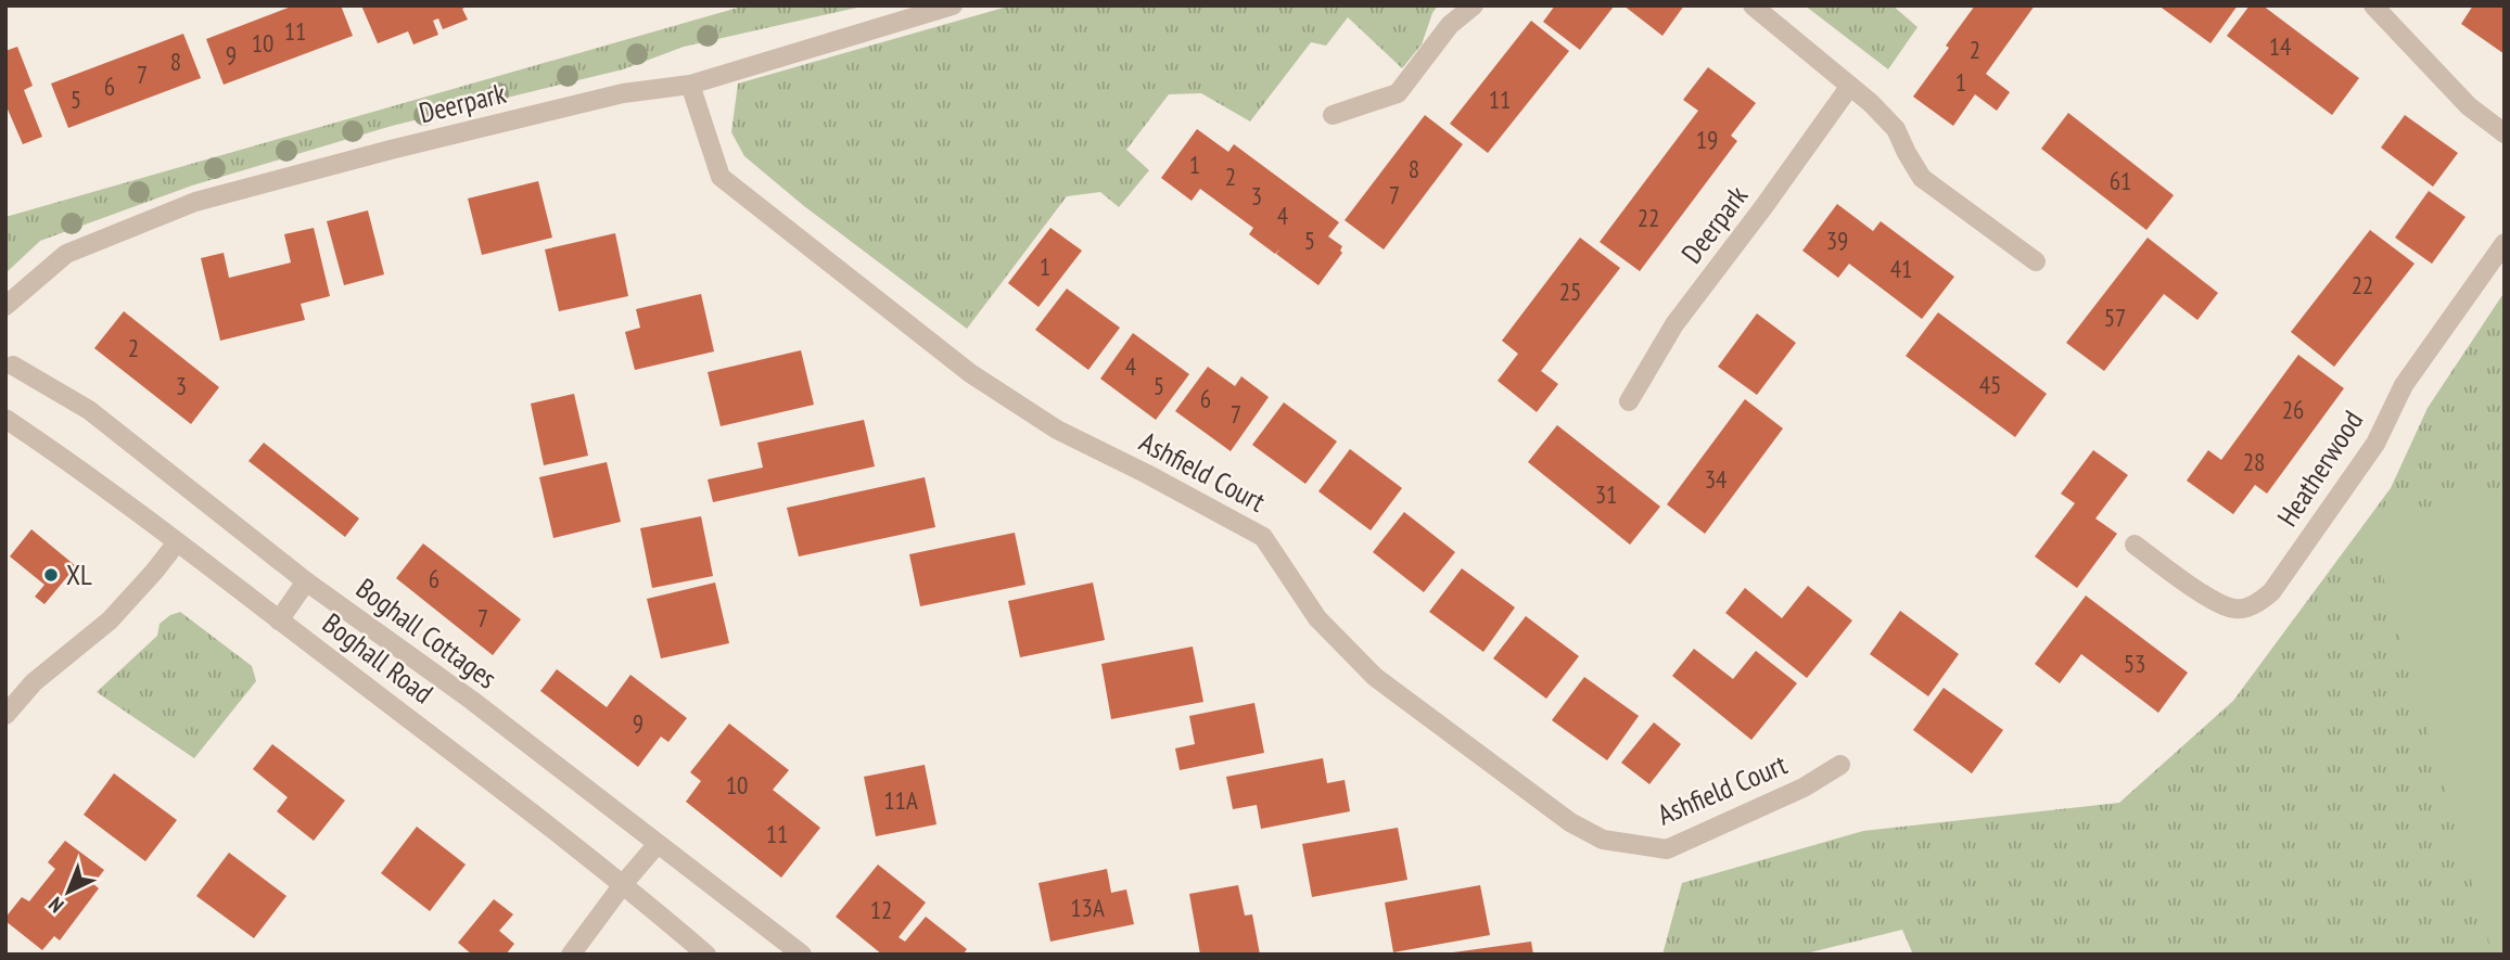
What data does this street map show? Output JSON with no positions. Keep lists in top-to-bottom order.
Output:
{
  "streets": {
    "street": [
      "Deerpark",
      "Heatherwood",
      "Ashfield Court",
      "Boghall Cottages",
      "Boghall Road"
    ]
  },
  "crossings": [
    ["Deerpark", "Ashfield Court"]
  ],
  "places": ["XL"],
  "house_numbers": [
    "11",
    "10",
    "14",
    "2",
    "9",
    "8",
    "7",
    "1",
    "6",
    "5",
    "11",
    "19",
    "1",
    "8",
    "2",
    "61",
    "7",
    "3",
    "4",
    "22",
    "5",
    "39",
    "1",
    "41",
    "22",
    "25",
    "57",
    "2",
    "4",
    "45",
    "3",
    "5",
    "6",
    "26",
    "7",
    "28",
    "34",
    "31",
    "6",
    "7",
    "53",
    "9",
    "10",
    "11A",
    "11",
    "13A",
    "12"
  ],
  "north": "bottom left"
}
